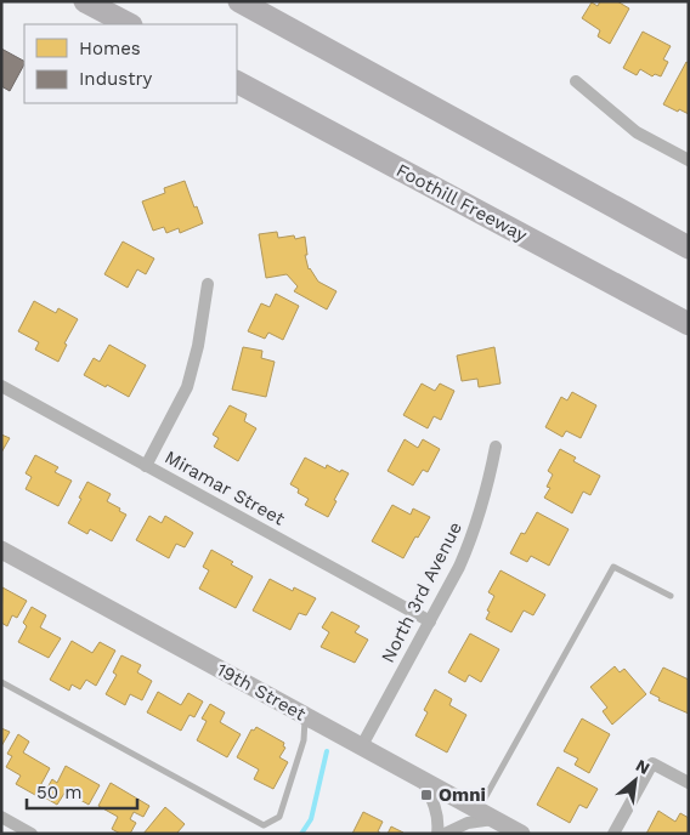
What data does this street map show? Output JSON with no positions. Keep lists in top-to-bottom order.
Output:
{
  "streets": {
    "highway": ["Foothill Freeway"],
    "main road": ["19th Street"],
    "street": ["Miramar Street", "North 3rd Avenue"]
  },
  "crossings": [
    ["Miramar Street", "North 3rd Avenue"],
    ["North 3rd Avenue", "19th Street"]
  ],
  "places": {
    "transit": ["Omni"]
  },
  "legend": ["Homes", "Industry"],
  "scale_bar": "50 m",
  "north": "top right"
}
